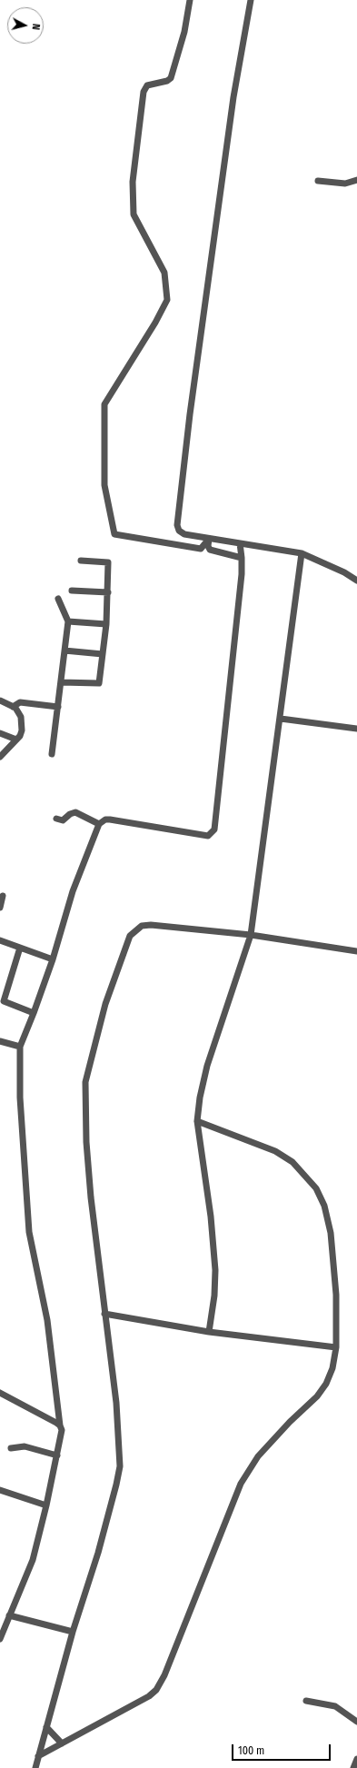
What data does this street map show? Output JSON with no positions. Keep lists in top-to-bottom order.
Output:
{
  "scale_bar": "100 m",
  "north": "right"
}
